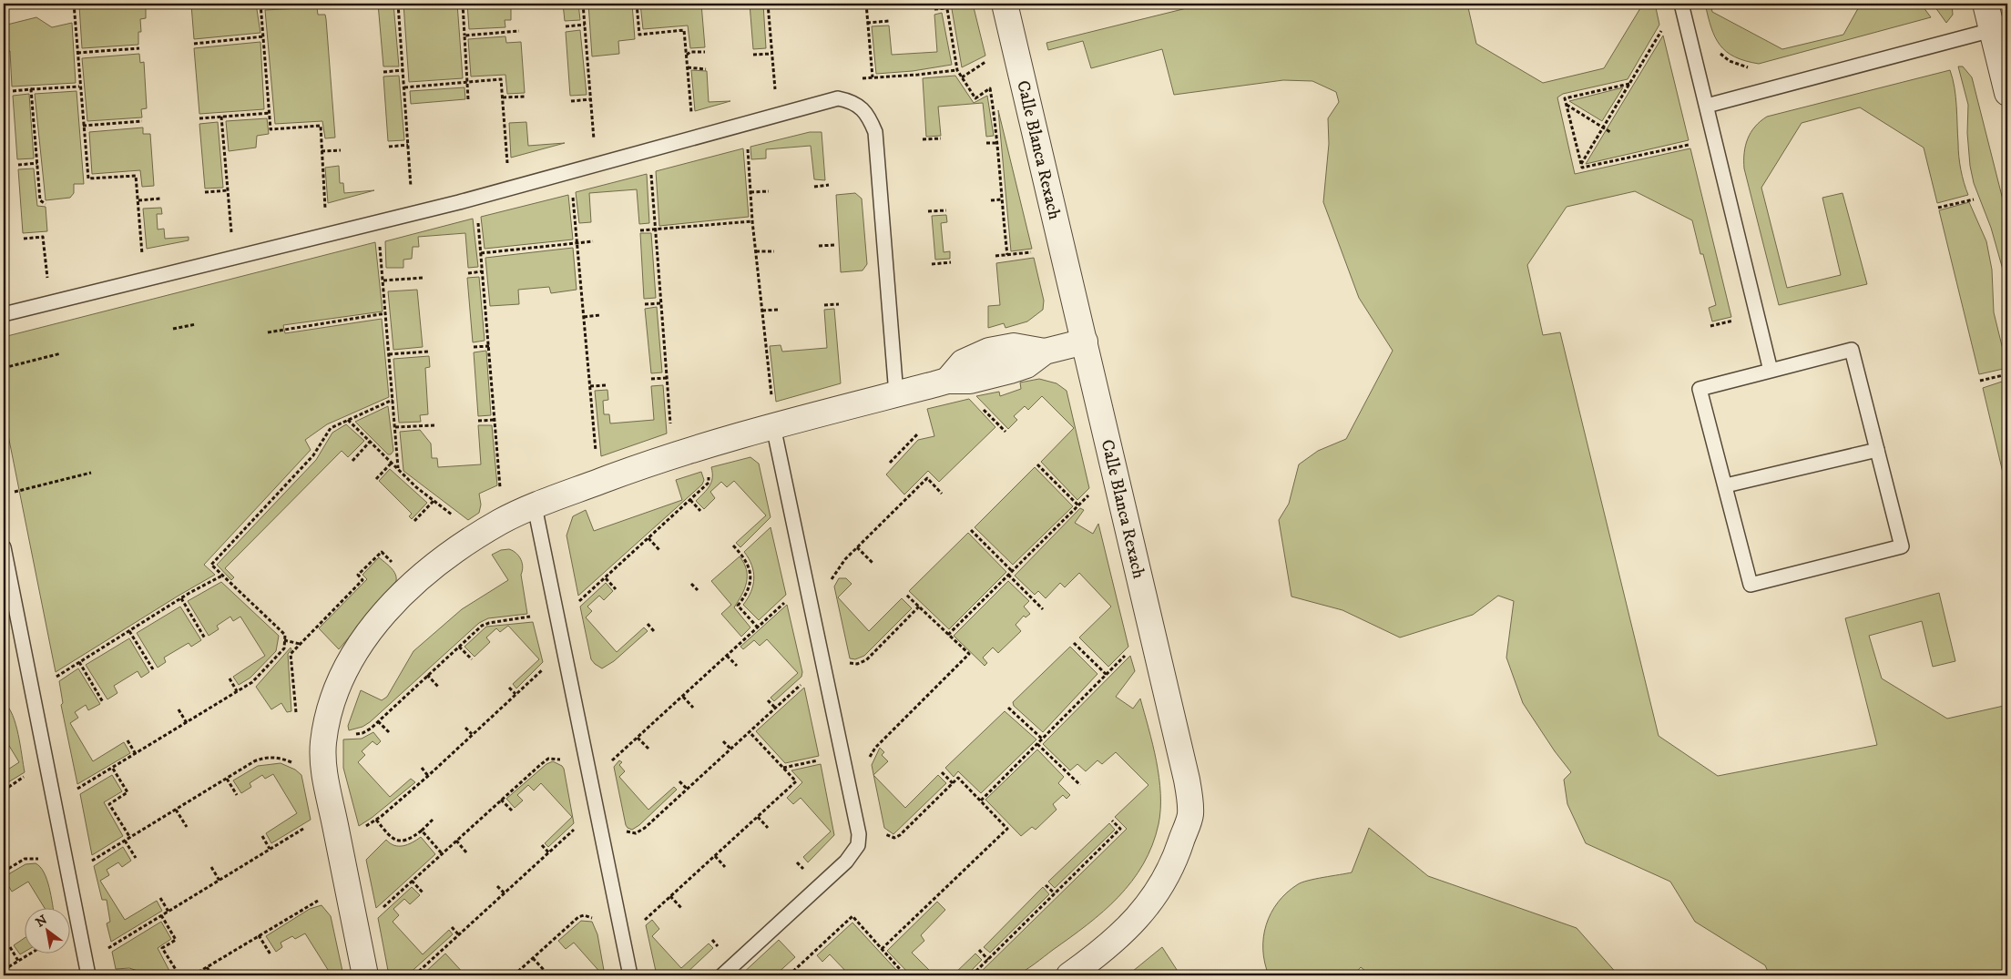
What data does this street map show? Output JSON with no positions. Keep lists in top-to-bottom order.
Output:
{
  "streets": {
    "street": ["Calle Blanca Rexach"]
  },
  "north": "top left"
}
